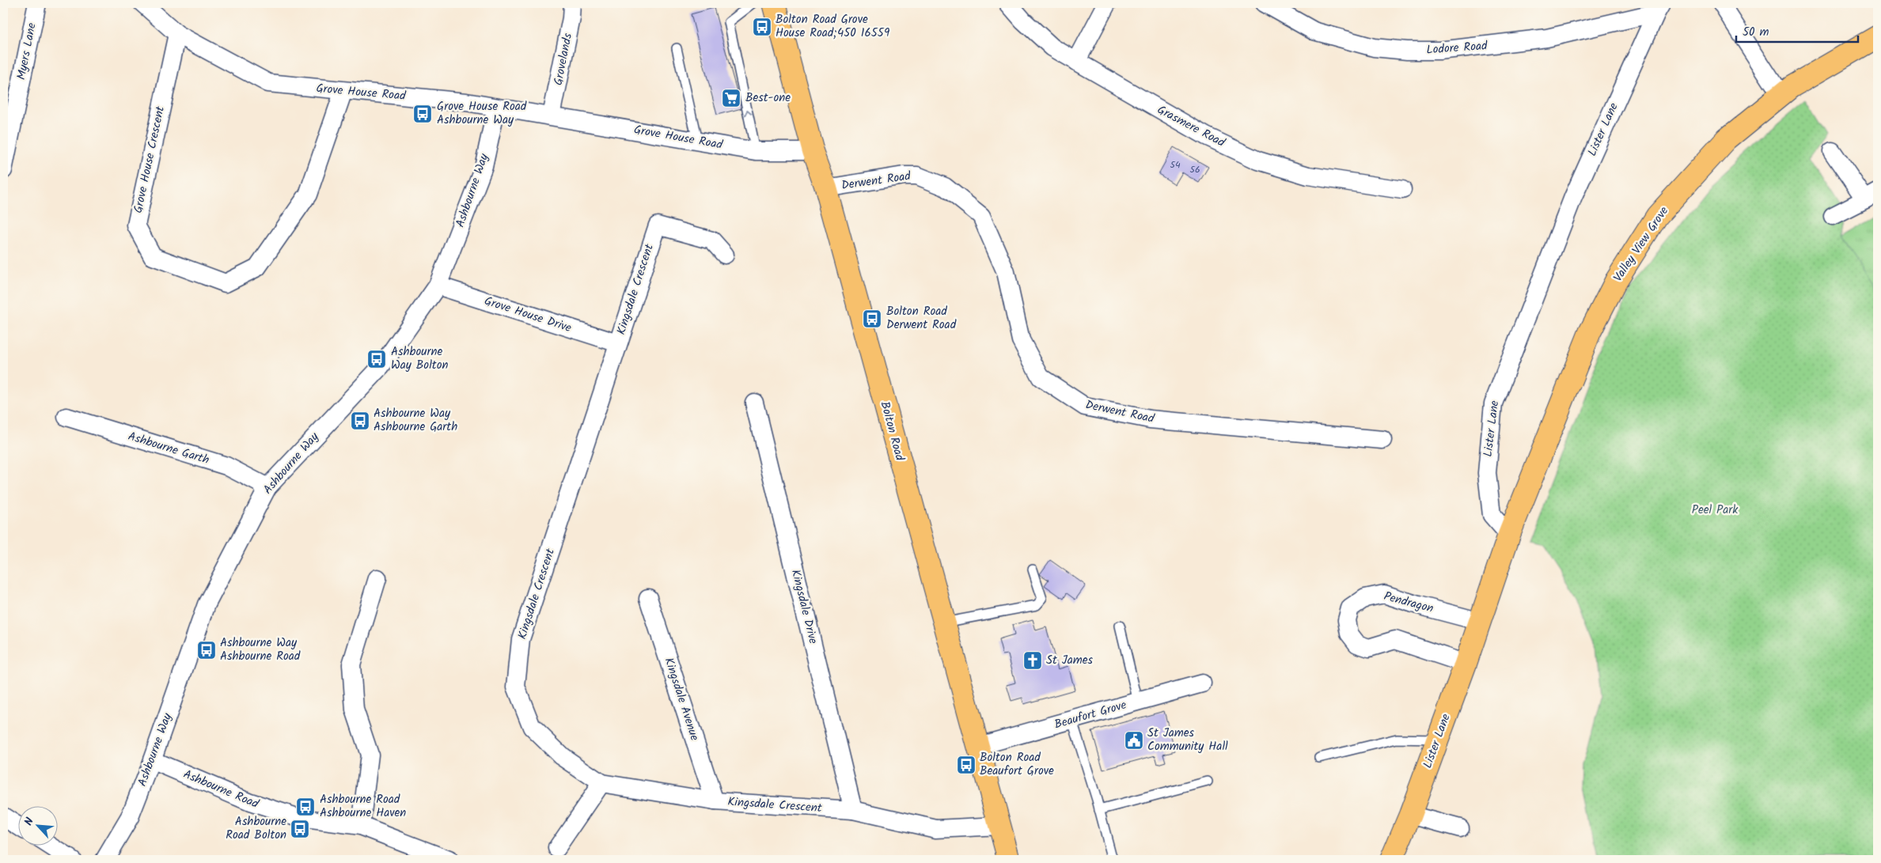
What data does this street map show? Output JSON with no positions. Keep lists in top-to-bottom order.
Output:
{
  "streets": {
    "main road": ["Lister Lane", "Valley View Grove", "Bolton Road"],
    "street": [
      "Lodore Road",
      "Myers Lane",
      "Grovelands",
      "Grove House Road",
      "Grasmere Road",
      "Grove House Crescent",
      "Derwent Road",
      "Ashbourne Way",
      "Kingsdale Crescent",
      "Grove House Drive",
      "Ashbourne Garth",
      "Pendragon",
      "Kingsdale Drive",
      "Kingsdale Avenue",
      "Beaufort Grove",
      "Ashbourne Road"
    ]
  },
  "crossings": [
    ["Lodore Road", "Lister Lane"],
    ["Grovelands", "Grove House Road"],
    ["Grove House Road", "Grove House Crescent"],
    ["Grove House Road", "Ashbourne Way"],
    ["Grove House Road", "Bolton Road"],
    ["Lister Lane", "Valley View Grove"],
    ["Lister Lane", "Pendragon"],
    ["Derwent Road", "Bolton Road"],
    ["Ashbourne Way", "Grove House Drive"],
    ["Ashbourne Way", "Ashbourne Garth"],
    ["Ashbourne Way", "Ashbourne Road"],
    ["Kingsdale Crescent", "Grove House Drive"],
    ["Kingsdale Crescent", "Bolton Road"],
    ["Kingsdale Crescent", "Kingsdale Drive"],
    ["Kingsdale Crescent", "Kingsdale Avenue"],
    ["Bolton Road", "Beaufort Grove"]
  ],
  "parks": ["Peel Park"],
  "places": {
    "bus stop": [
      "Bolton Road Grove House Road;450 16559",
      "Grove House Road Ashbourne Way",
      "Bolton Road Derwent Road",
      "Ashbourne Way Bolton",
      "Ashbourne Way Ashbourne Garth",
      "Ashbourne Way Ashbourne Road",
      "Bolton Road Beaufort Grove",
      "Ashbourne Road Ashbourne Haven",
      "Ashbourne Road Bolton"
    ],
    "supermarket": ["Best-one"],
    "church": ["St James"],
    "public building": ["St James Community Hall"]
  },
  "house_numbers": ["54", "56"],
  "scale_bar": "50 m",
  "north": "top left"
}
